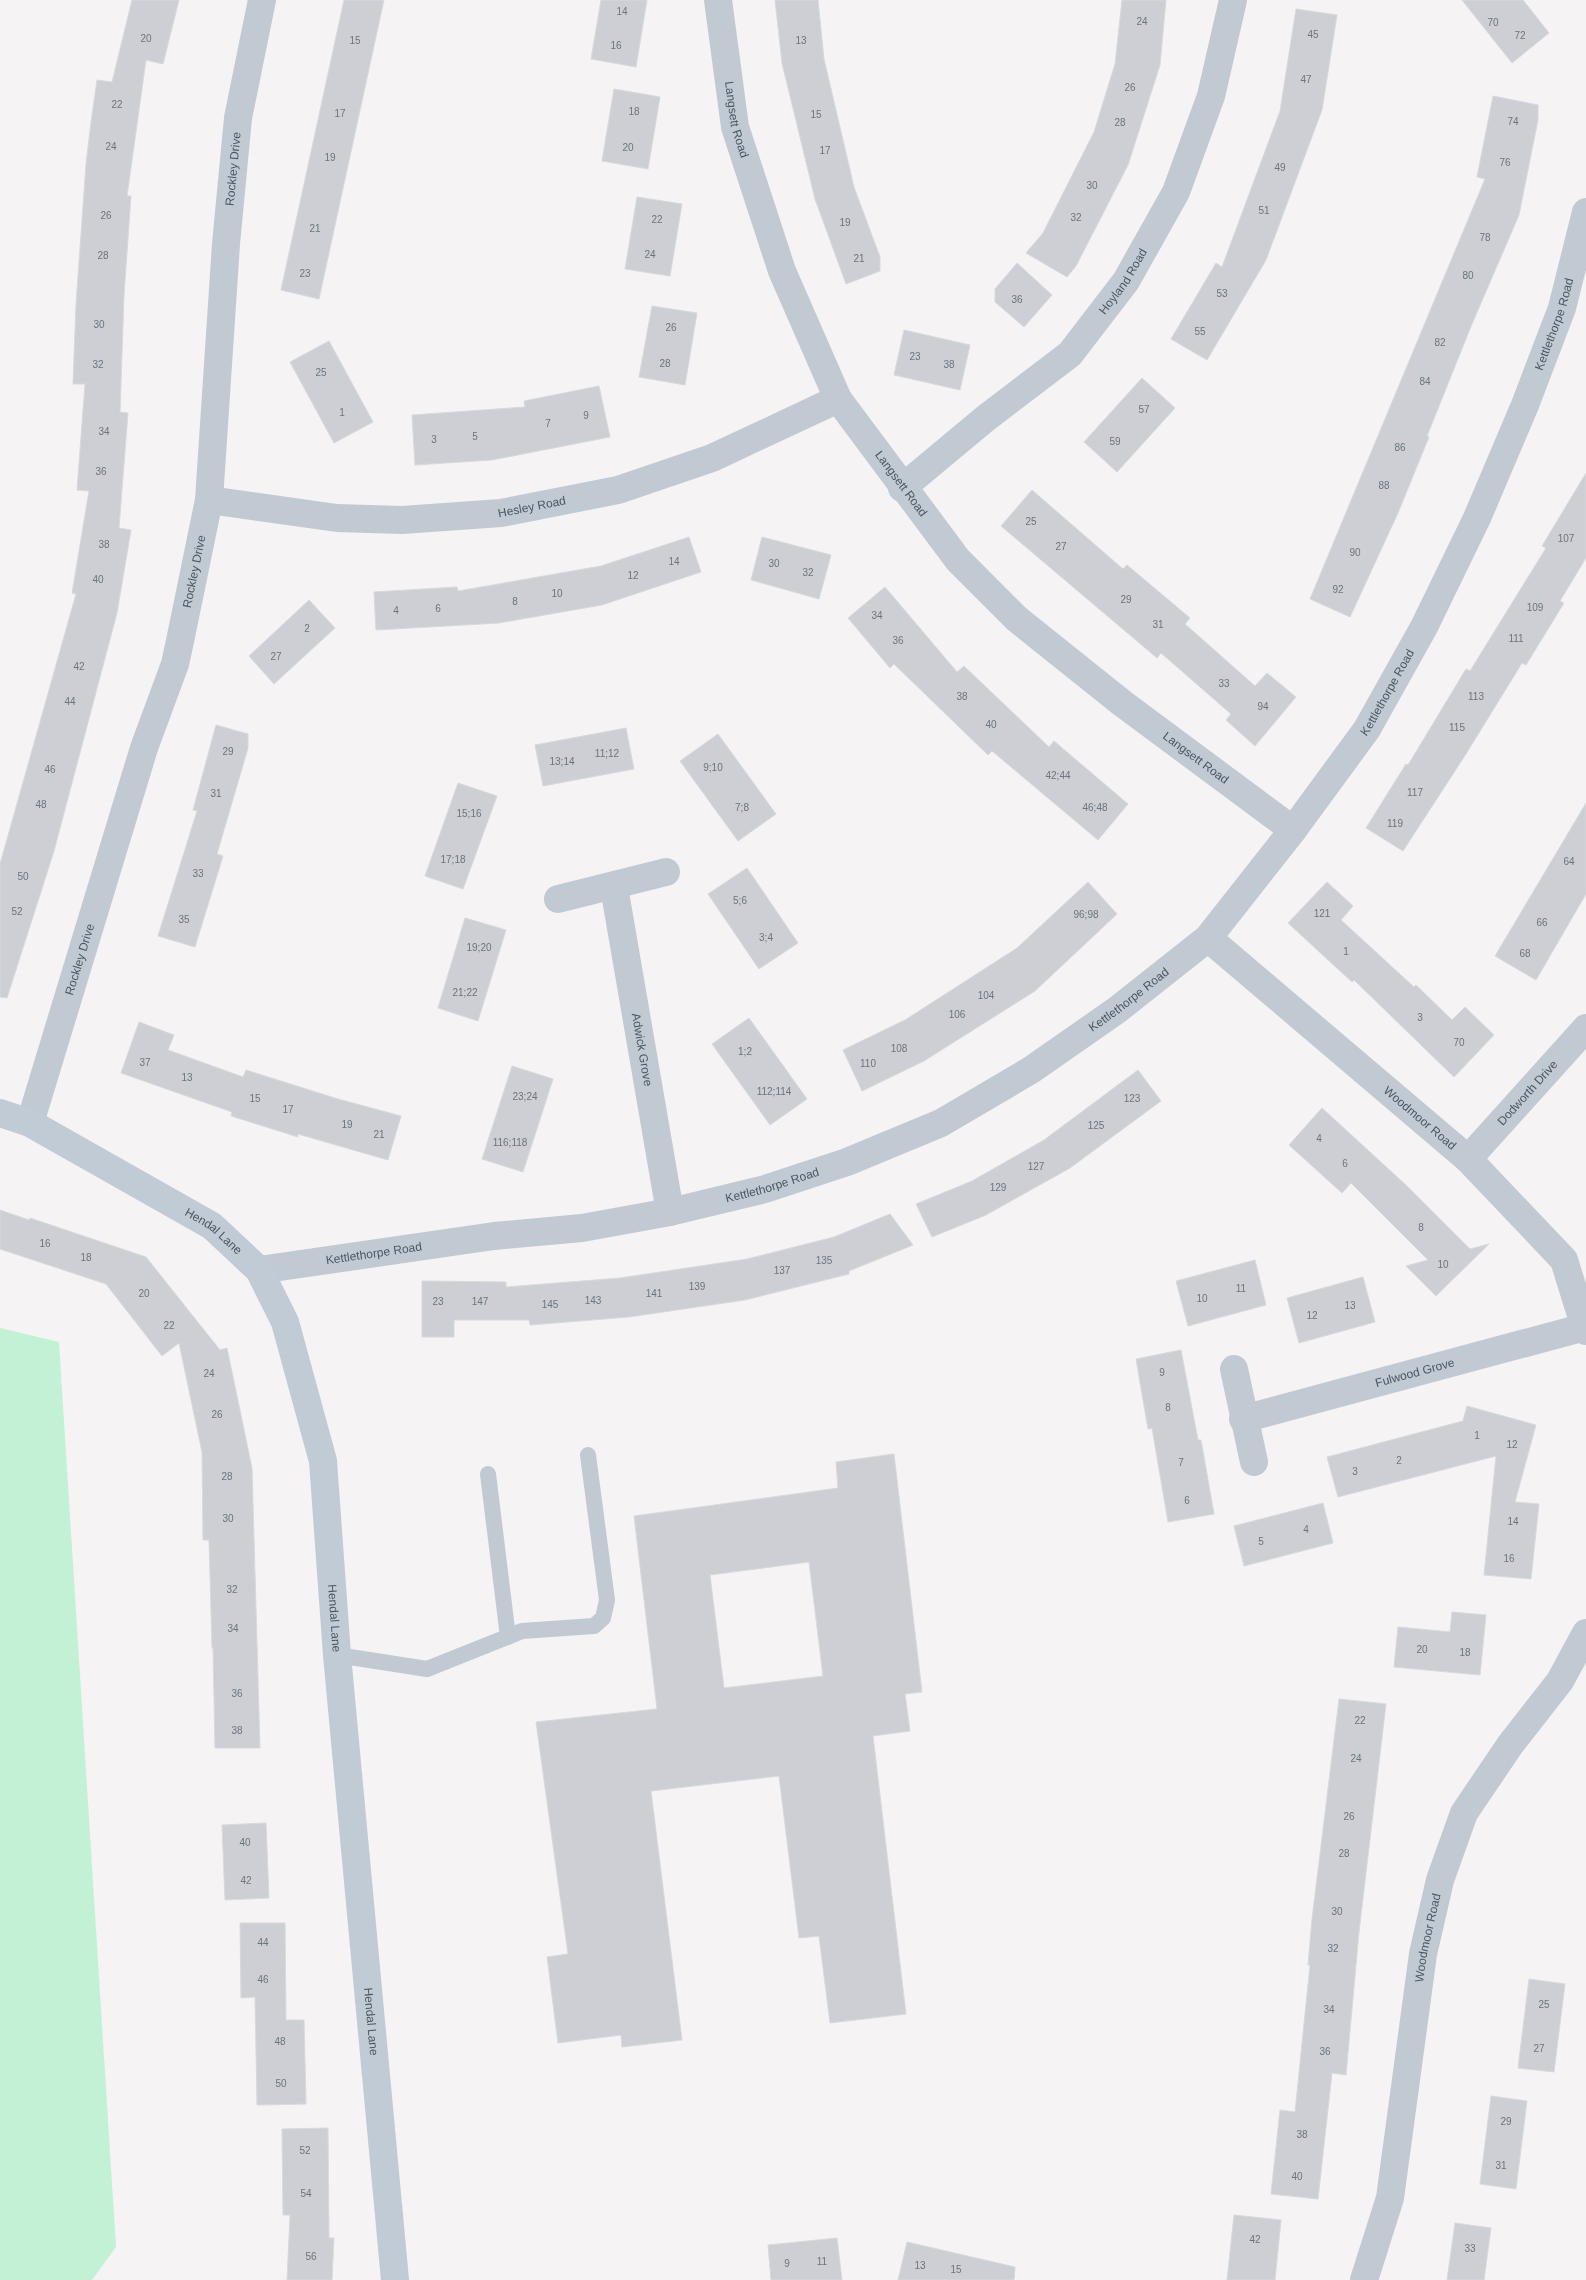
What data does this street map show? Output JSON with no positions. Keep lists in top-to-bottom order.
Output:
{
  "streets": {
    "street": [
      "Langsett Road",
      "Rockley Drive",
      "Hoyland Road",
      "Kettlethorpe Road",
      "Hesley Road",
      "Adwick Grove",
      "Dodworth Drive",
      "Woodmoor Road",
      "Hendal Lane",
      "Fulwood Grove"
    ]
  },
  "crossings": [
    ["Langsett Road", "Hoyland Road"],
    ["Langsett Road", "Kettlethorpe Road"],
    ["Langsett Road", "Hesley Road"],
    ["Rockley Drive", "Hesley Road"],
    ["Rockley Drive", "Hendal Lane"],
    ["Kettlethorpe Road", "Adwick Grove"],
    ["Kettlethorpe Road", "Woodmoor Road"],
    ["Kettlethorpe Road", "Hendal Lane"],
    ["Dodworth Drive", "Woodmoor Road"],
    ["Woodmoor Road", "Fulwood Grove"]
  ],
  "house_numbers": [
    "14",
    "24",
    "70",
    "45",
    "72",
    "20",
    "15",
    "13",
    "16",
    "47",
    "26",
    "22",
    "18",
    "17",
    "15",
    "74",
    "28",
    "24",
    "20",
    "17",
    "19",
    "76",
    "49",
    "30",
    "51",
    "26",
    "32",
    "22",
    "19",
    "21",
    "78",
    "24",
    "28",
    "21",
    "23",
    "80",
    "53",
    "36",
    "30",
    "26",
    "55",
    "82",
    "23",
    "28",
    "32",
    "38",
    "25",
    "84",
    "57",
    "1",
    "9",
    "7",
    "34",
    "5",
    "3",
    "59",
    "86",
    "36",
    "88",
    "25",
    "107",
    "38",
    "27",
    "90",
    "14",
    "30",
    "32",
    "12",
    "40",
    "92",
    "10",
    "29",
    "8",
    "109",
    "6",
    "4",
    "34",
    "31",
    "2",
    "111",
    "36",
    "27",
    "42",
    "33",
    "38",
    "113",
    "44",
    "94",
    "40",
    "115",
    "29",
    "11;12",
    "13;14",
    "9;10",
    "46",
    "42;44",
    "117",
    "31",
    "48",
    "7;8",
    "46;48",
    "15;16",
    "119",
    "17;18",
    "64",
    "33",
    "50",
    "5;6",
    "52",
    "121",
    "96;98",
    "35",
    "66",
    "3;4",
    "19;20",
    "1",
    "68",
    "21;22",
    "104",
    "106",
    "3",
    "70",
    "108",
    "1;2",
    "37",
    "110",
    "13",
    "112;114",
    "23;24",
    "15",
    "123",
    "17",
    "19",
    "125",
    "21",
    "4",
    "116;118",
    "6",
    "127",
    "129",
    "8",
    "16",
    "18",
    "135",
    "10",
    "137",
    "139",
    "11",
    "20",
    "141",
    "10",
    "143",
    "23",
    "147",
    "145",
    "13",
    "12",
    "22",
    "9",
    "24",
    "8",
    "26",
    "1",
    "12",
    "2",
    "7",
    "3",
    "28",
    "6",
    "30",
    "14",
    "4",
    "5",
    "16",
    "32",
    "34",
    "20",
    "18",
    "36",
    "22",
    "38",
    "24",
    "26",
    "40",
    "28",
    "42",
    "30",
    "44",
    "32",
    "46",
    "25",
    "34",
    "48",
    "27",
    "36",
    "50",
    "29",
    "38",
    "52",
    "31",
    "40",
    "54",
    "42",
    "33",
    "56",
    "11",
    "9",
    "13",
    "15"
  ]
}
